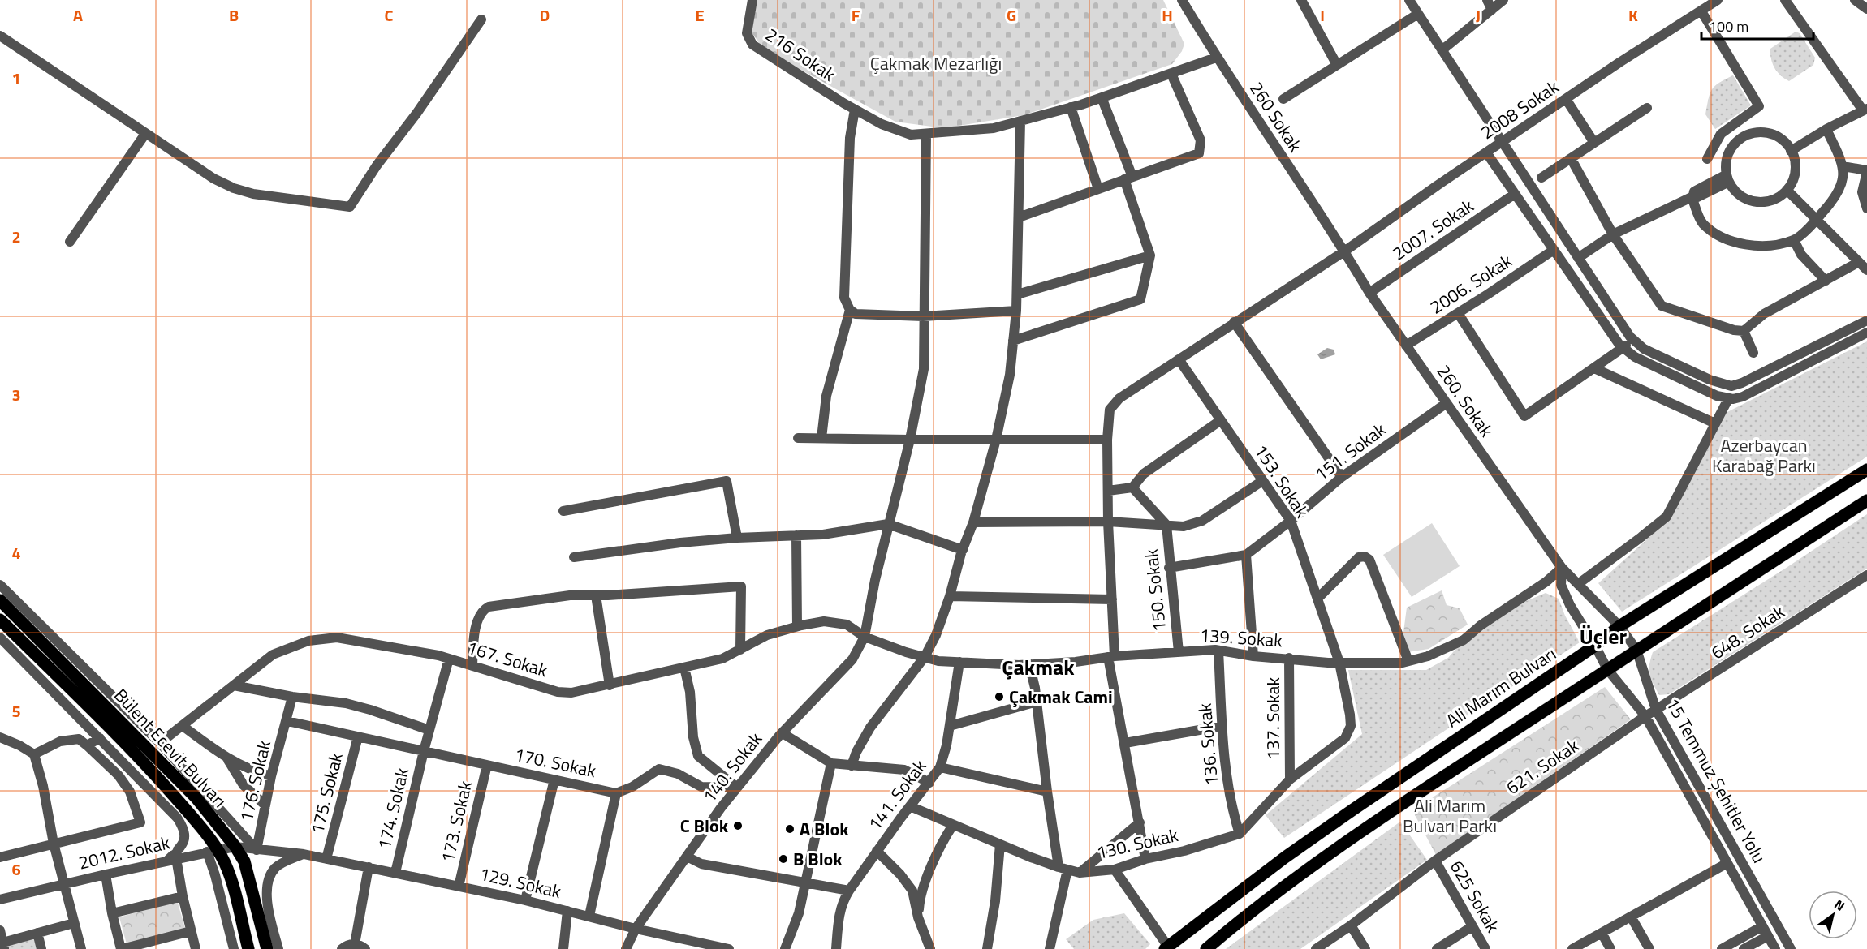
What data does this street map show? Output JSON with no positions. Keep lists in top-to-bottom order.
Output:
{
  "streets": {
    "main road": ["Ali Marım Bulvarı", "Bülent Ecevit Bulvarı"],
    "street": [
      "216 Sokak",
      "2008 Sokak",
      "260 Sokak",
      "2007. Sokak",
      "2006. Sokak",
      "260. Sokak",
      "151. Sokak",
      "153. Sokak",
      "150. Sokak",
      "648. Sokak",
      "139. Sokak",
      "167. Sokak",
      "137. Sokak",
      "136. Sokak",
      "170. Sokak",
      "621. Sokak",
      "140. Sokak",
      "15 Temmuz Şehitler Yolu",
      "176. Sokak",
      "175. Sokak",
      "141. Sokak",
      "174. Sokak",
      "173. Sokak",
      "130. Sokak",
      "2012. Sokak",
      "129. Sokak",
      "625 Sokak"
    ]
  },
  "crossings": [
    ["216 Sokak", "260 Sokak"],
    ["216 Sokak", "140. Sokak"],
    ["2008 Sokak", "260 Sokak"],
    ["2008 Sokak", "260. Sokak"],
    ["2008 Sokak", "153. Sokak"],
    ["2008 Sokak", "139. Sokak"],
    ["2008 Sokak", "130. Sokak"],
    ["260 Sokak", "260. Sokak"],
    ["2007. Sokak", "260. Sokak"],
    ["2006. Sokak", "260. Sokak"],
    ["260. Sokak", "151. Sokak"],
    ["260. Sokak", "139. Sokak"],
    ["260. Sokak", "15 Temmuz Şehitler Yolu"],
    ["151. Sokak", "153. Sokak"],
    ["151. Sokak", "150. Sokak"],
    ["153. Sokak", "139. Sokak"],
    ["153. Sokak", "137. Sokak"],
    ["150. Sokak", "139. Sokak"],
    ["648. Sokak", "621. Sokak"],
    ["648. Sokak", "15 Temmuz Şehitler Yolu"],
    ["139. Sokak", "167. Sokak"],
    ["139. Sokak", "137. Sokak"],
    ["139. Sokak", "136. Sokak"],
    ["139. Sokak", "140. Sokak"],
    ["139. Sokak", "15 Temmuz Şehitler Yolu"],
    ["139. Sokak", "141. Sokak"],
    ["167. Sokak", "140. Sokak"],
    ["167. Sokak", "174. Sokak"],
    ["Ali Marım Bulvarı", "15 Temmuz Şehitler Yolu"],
    ["136. Sokak", "130. Sokak"],
    ["Bülent Ecevit Bulvarı", "2012. Sokak"],
    ["170. Sokak", "140. Sokak"],
    ["170. Sokak", "176. Sokak"],
    ["170. Sokak", "175. Sokak"],
    ["170. Sokak", "174. Sokak"],
    ["170. Sokak", "173. Sokak"],
    ["621. Sokak", "15 Temmuz Şehitler Yolu"],
    ["621. Sokak", "625 Sokak"],
    ["140. Sokak", "129. Sokak"],
    ["176. Sokak", "2012. Sokak"],
    ["175. Sokak", "129. Sokak"],
    ["141. Sokak", "130. Sokak"],
    ["174. Sokak", "129. Sokak"],
    ["173. Sokak", "129. Sokak"],
    ["2012. Sokak", "129. Sokak"]
  ],
  "districts": ["Üçler", "Çakmak"],
  "parks": ["Çakmak Mezarlığı", "Azerbaycan Karabağ Parkı", "Ali Marım Bulvarı Parkı"],
  "places": [
    "Çakmak Cami",
    "C Blok",
    "A Blok",
    "B Blok"
  ],
  "scale_bar": "100 m",
  "north": "top right",
  "grid": {
    "columns": [
      "A",
      "B",
      "C",
      "D",
      "E",
      "F",
      "G",
      "H",
      "I",
      "J",
      "K"
    ],
    "rows": [
      "1",
      "2",
      "3",
      "4",
      "5",
      "6"
    ]
  }
}
